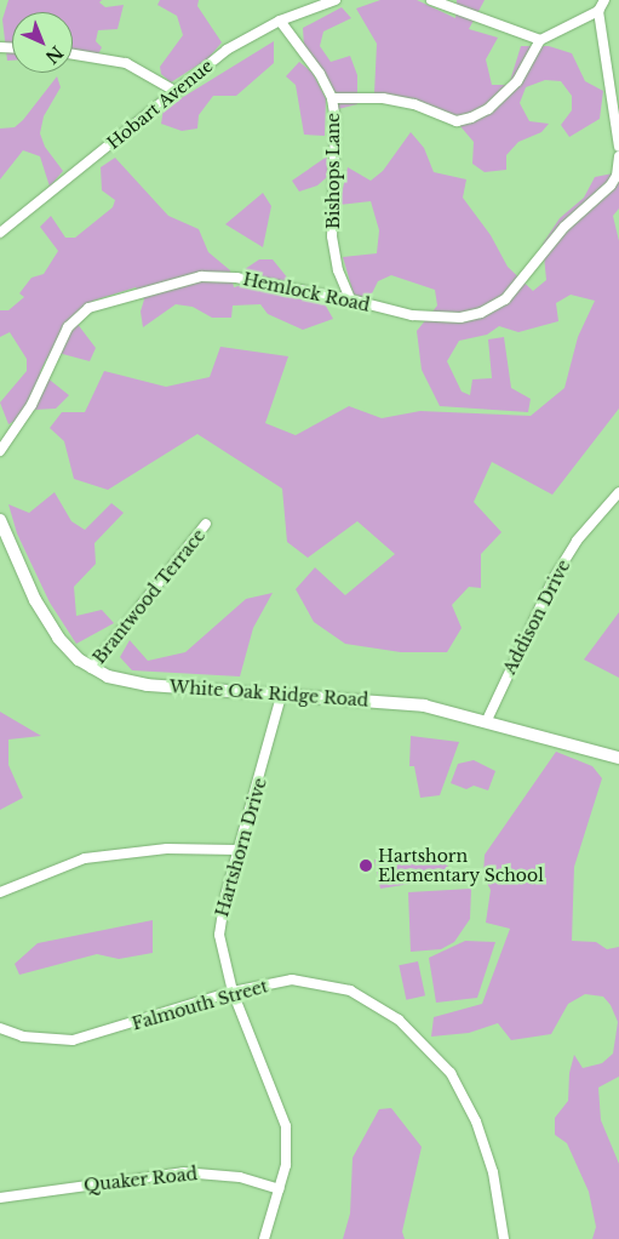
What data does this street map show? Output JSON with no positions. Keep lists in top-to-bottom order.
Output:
{
  "streets": {
    "street": [
      "Hobart Avenue",
      "Bishops Lane",
      "Hemlock Road",
      "Brantwood Terrace",
      "Addison Drive",
      "White Oak Ridge Road",
      "Hartshorn Drive",
      "Falmouth Street",
      "Quaker Road"
    ]
  },
  "crossings": [
    ["Hobart Avenue", "Bishops Lane"],
    ["Bishops Lane", "Hemlock Road"],
    ["Brantwood Terrace", "White Oak Ridge Road"],
    ["Addison Drive", "White Oak Ridge Road"],
    ["White Oak Ridge Road", "Hartshorn Drive"],
    ["Hartshorn Drive", "Falmouth Street"],
    ["Hartshorn Drive", "Quaker Road"]
  ],
  "places": ["Hartshorn Elementary School"],
  "north": "bottom right"
}
